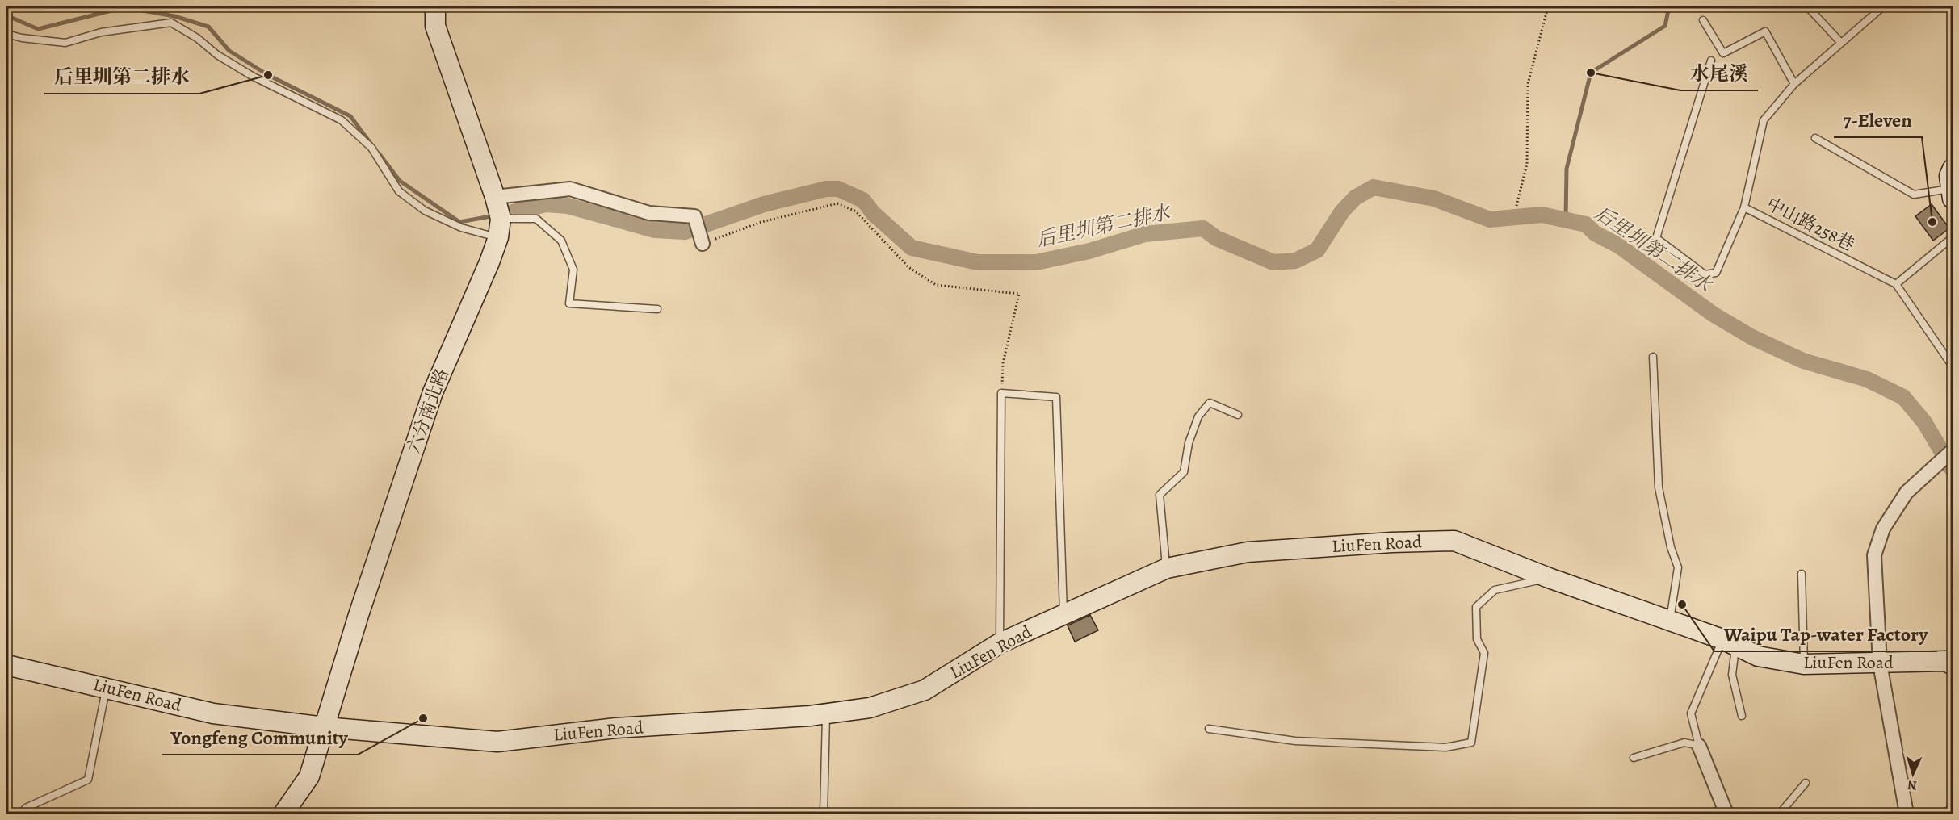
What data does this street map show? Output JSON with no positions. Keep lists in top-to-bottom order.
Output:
{
  "streets": {
    "street": ["六分南北路", "LiuFen Road"],
    "lane": ["中山路258巷"]
  },
  "crossings": [
    ["六分南北路", "LiuFen Road"]
  ],
  "water": ["后里圳第二排水"],
  "places": [
    "水尾溪",
    "后里圳第二排水",
    "7-Eleven",
    "Waipu Tap-water Factory",
    "Yongfeng Community"
  ],
  "north": "bottom"
}
